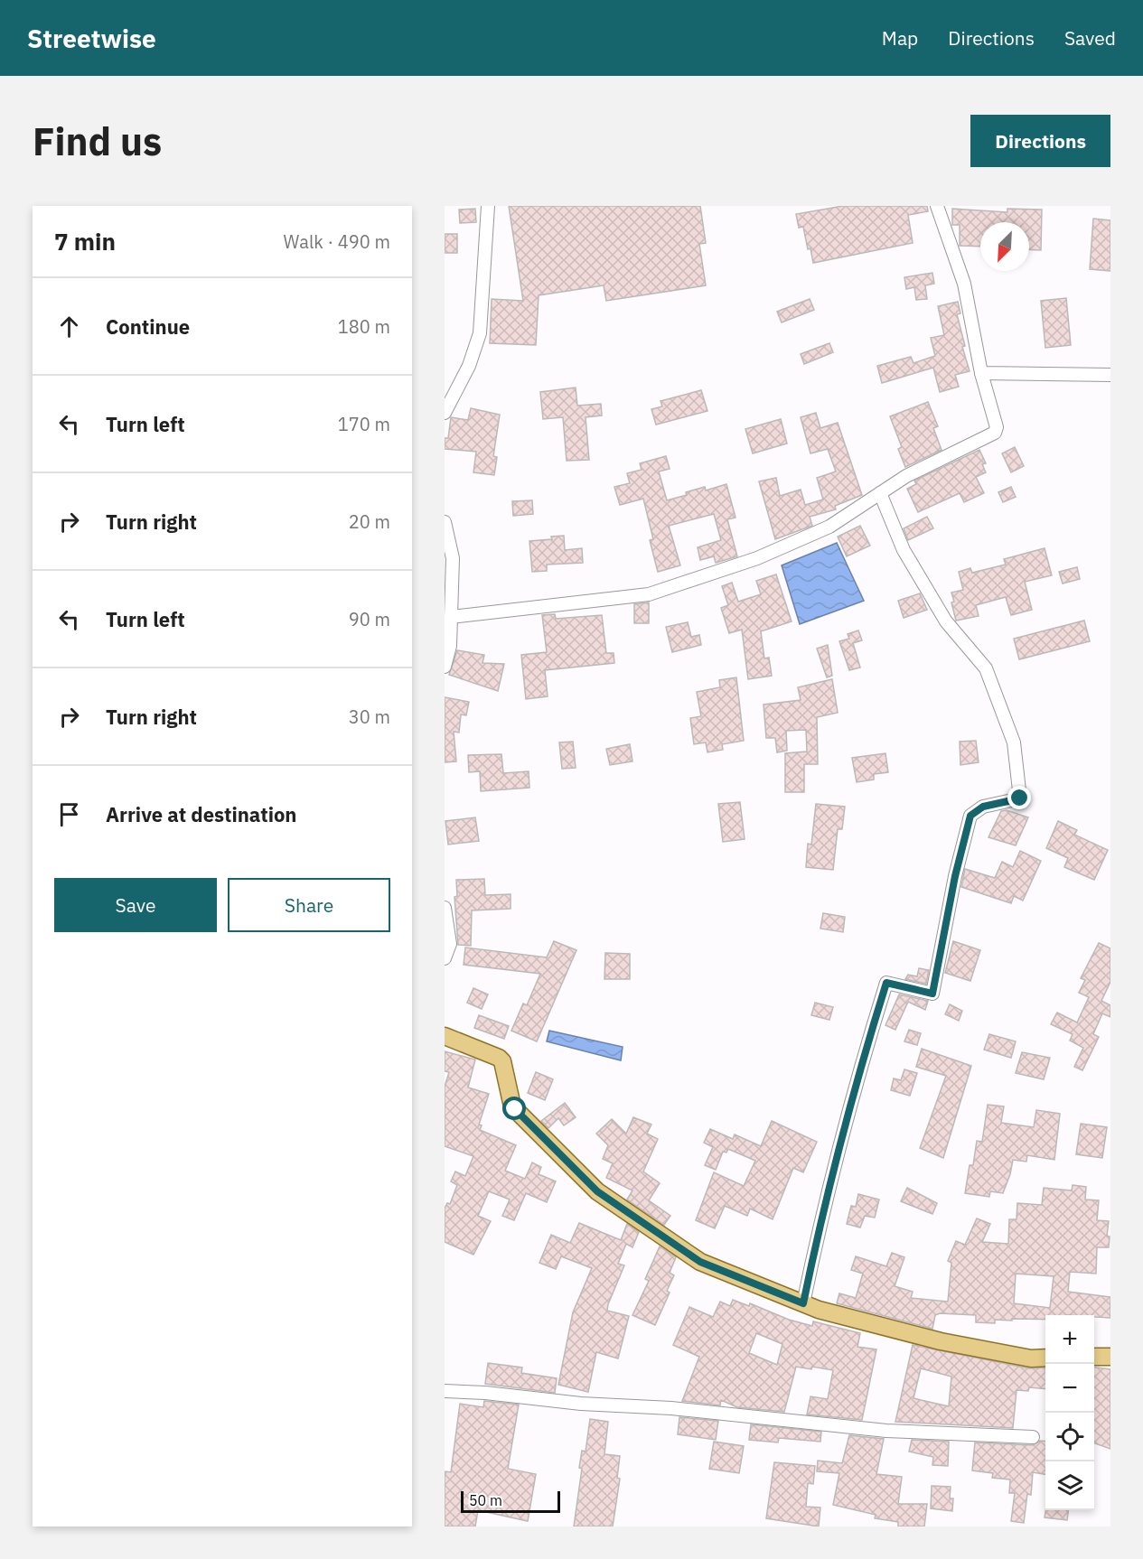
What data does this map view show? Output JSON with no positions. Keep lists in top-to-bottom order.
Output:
{
  "scale_bar": "50 m",
  "north": "bottom left",
  "page": {
    "header": "Streetwise",
    "nav": ["Map", "Directions", "Saved"],
    "buttons": [
      "Directions",
      ["Save", "Share"]
    ],
    "title": "Find us",
    "heading": ["7 min", "Walk · 490 m"],
    "list": [
      ["Continue", "180 m"],
      ["Turn left", "170 m"],
      ["Turn right", "20 m"],
      ["Turn left", "90 m"],
      ["Turn right", "30 m"],
      "Arrive at destination"
    ],
    "map_buttons": ["+", "−"],
    "scale": "50 m"
  }
}
